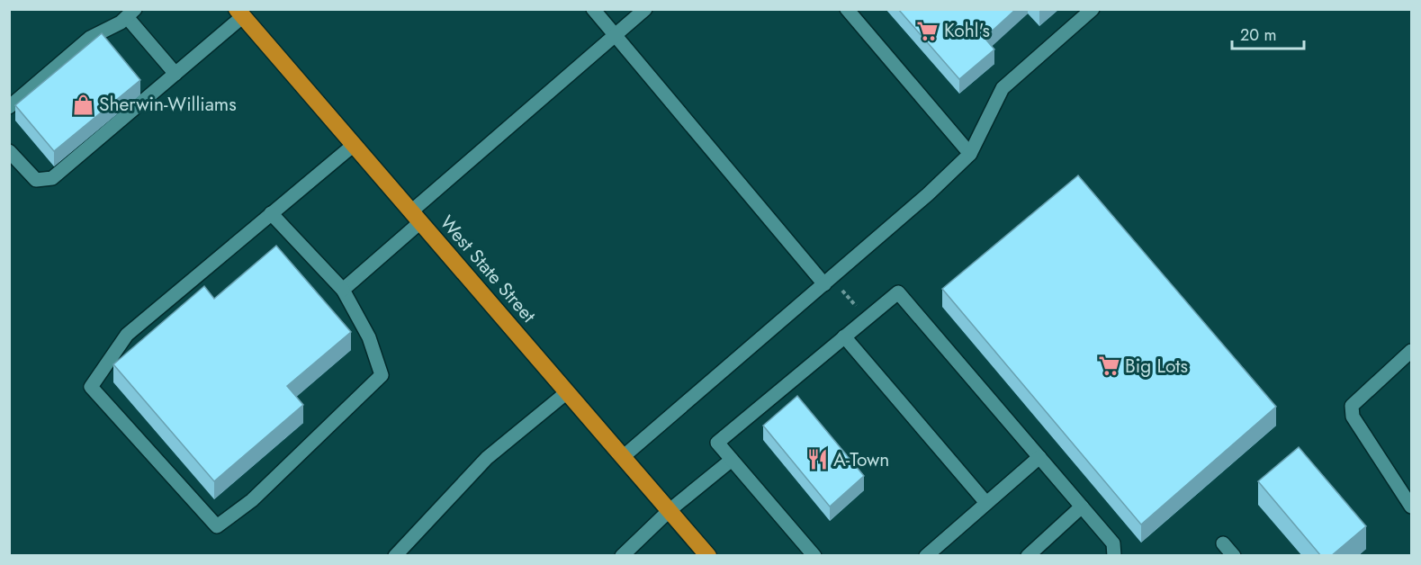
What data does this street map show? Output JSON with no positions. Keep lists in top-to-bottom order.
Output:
{
  "streets": {
    "highway": ["West State Street"]
  },
  "places": {
    "supermarket": ["Kohl's", "Big Lots"],
    "shop": ["Sherwin-Williams"],
    "restaurant": ["A-Town"]
  },
  "scale_bar": "20 m"
}
